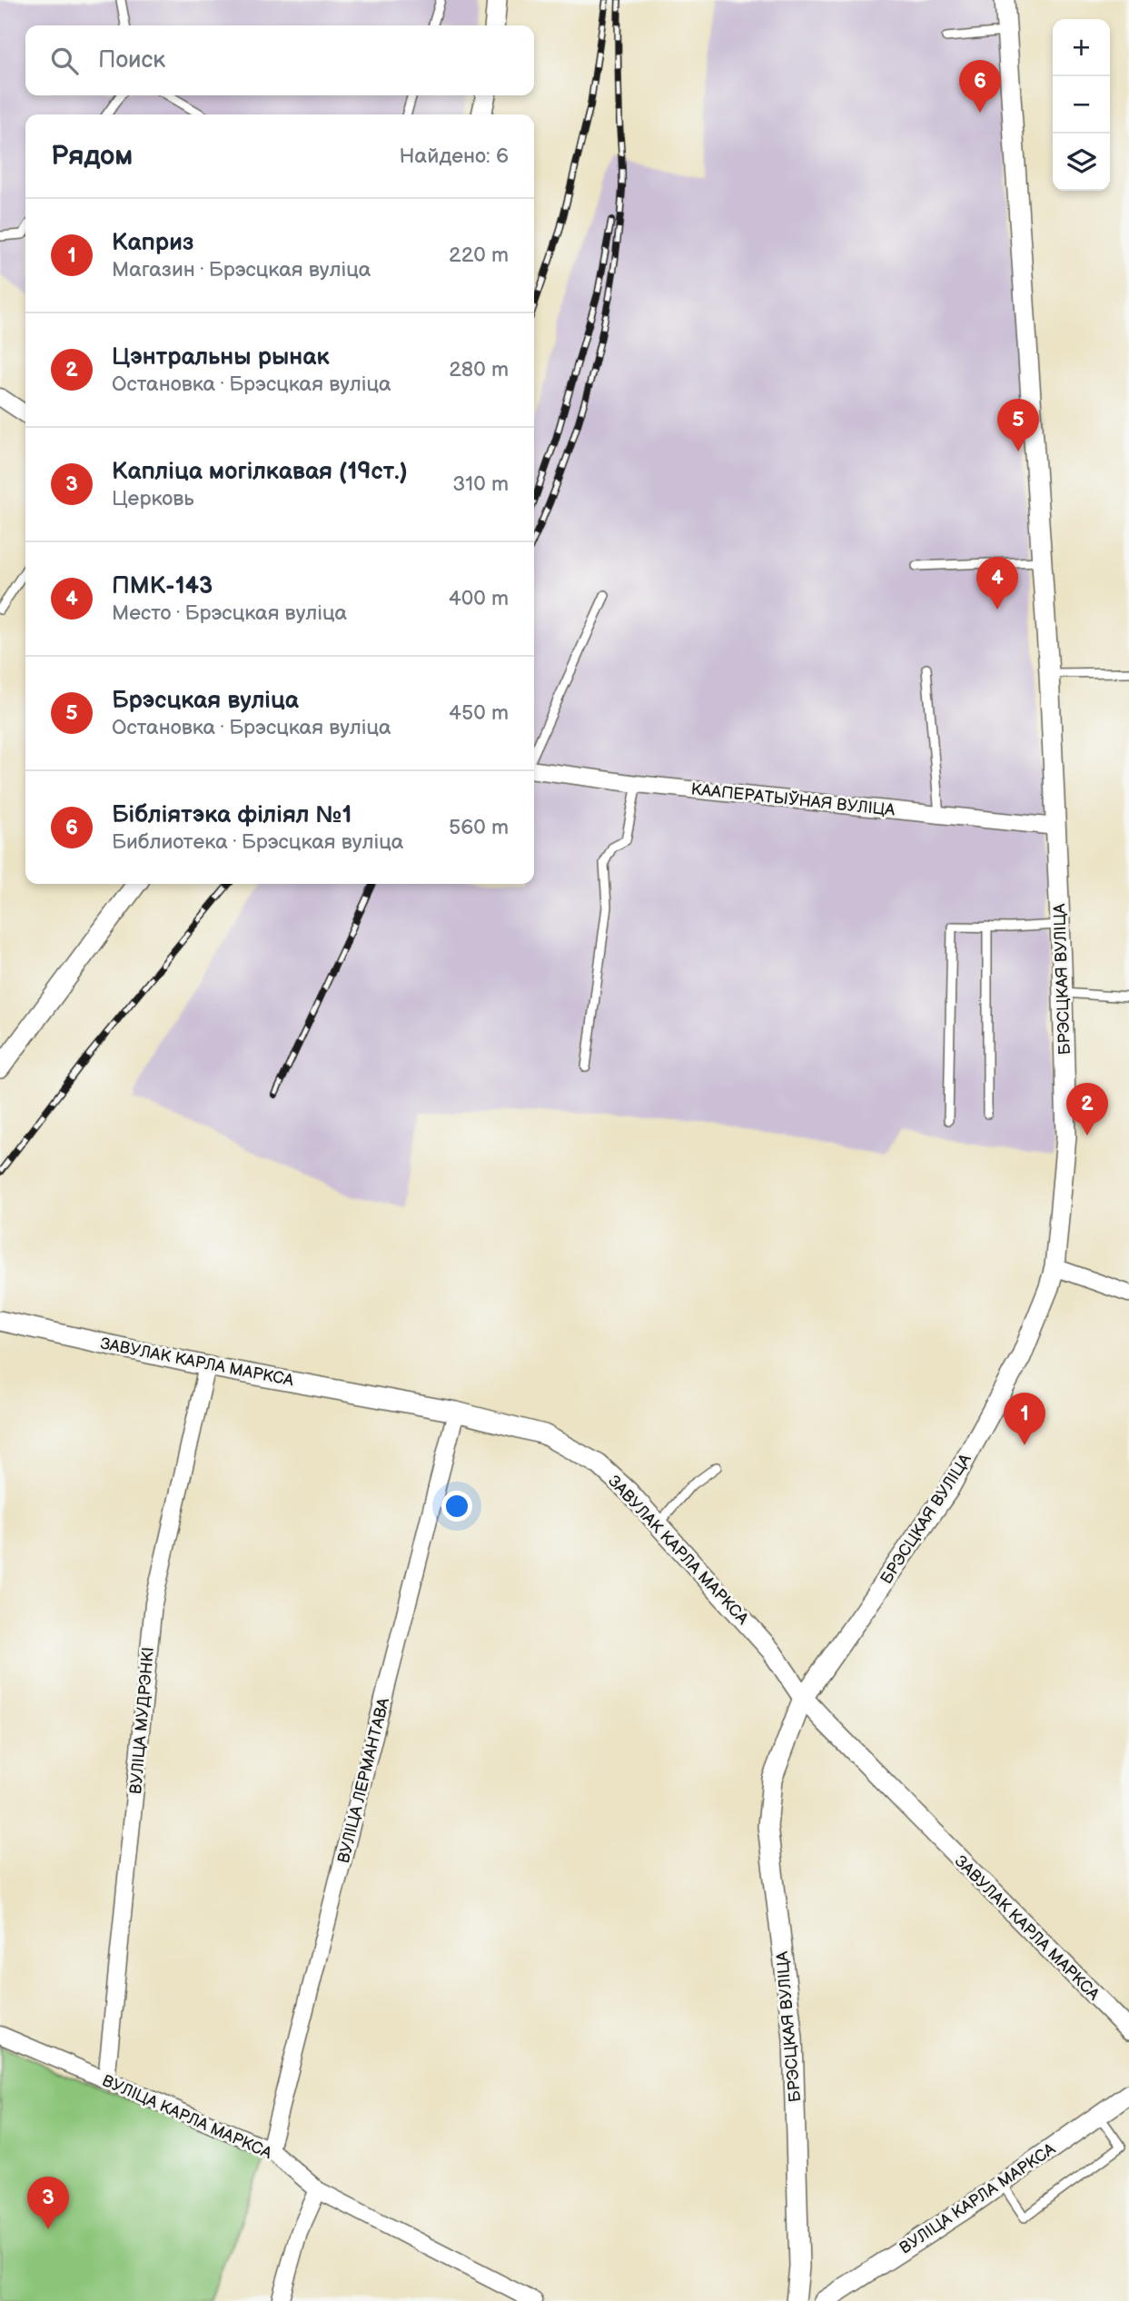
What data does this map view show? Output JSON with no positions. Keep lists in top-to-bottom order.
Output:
{
  "streets": {
    "street": [
      "КААПЕРАТЫЎНАЯ ВУЛІЦА",
      "БРЭСЦКАЯ ВУЛІЦА",
      "ЗАВУЛАК КАРЛА МАРКСА",
      "ВУЛІЦА МУДРЭНКІ",
      "ВУЛІЦА ЛЕРМАНТАВА",
      "ВУЛІЦА КАРЛА МАРКСА"
    ]
  },
  "crossings": [
    ["КААПЕРАТЫЎНАЯ ВУЛІЦА", "БРЭСЦКАЯ ВУЛІЦА"],
    ["БРЭСЦКАЯ ВУЛІЦА", "ЗАВУЛАК КАРЛА МАРКСА"],
    ["ЗАВУЛАК КАРЛА МАРКСА", "ВУЛІЦА МУДРЭНКІ"],
    ["ЗАВУЛАК КАРЛА МАРКСА", "ВУЛІЦА ЛЕРМАНТАВА"],
    ["ВУЛІЦА МУДРЭНКІ", "ВУЛІЦА КАРЛА МАРКСА"],
    ["ВУЛІЦА ЛЕРМАНТАВА", "ВУЛІЦА КАРЛА МАРКСА"]
  ],
  "page": {
    "map_buttons": ["+", "−"],
    "search": "Поиск",
    "pins": [
      "6",
      "5",
      "4",
      "2",
      "1",
      "3"
    ],
    "heading": ["Рядом", "Найдено: 6"],
    "list": [
      {
        "mark": "1",
        "name": "Каприз",
        "note": "Магазин · Брэсцкая вуліца",
        "value": "220 m"
      },
      {
        "mark": "2",
        "name": "Цэнтральны рынак",
        "note": "Остановка · Брэсцкая вуліца",
        "value": "280 m"
      },
      {
        "mark": "3",
        "name": "Капліца могілкавая (19ст.)",
        "note": "Церковь",
        "value": "310 m"
      },
      {
        "mark": "4",
        "name": "ПМК-143",
        "note": "Место · Брэсцкая вуліца",
        "value": "400 m"
      },
      {
        "mark": "5",
        "name": "Брэсцкая вуліца",
        "note": "Остановка · Брэсцкая вуліца",
        "value": "450 m"
      },
      {
        "mark": "6",
        "name": "Бібліятэка філіял №1",
        "note": "Библиотека · Брэсцкая вуліца",
        "value": "560 m"
      }
    ]
  }
}
